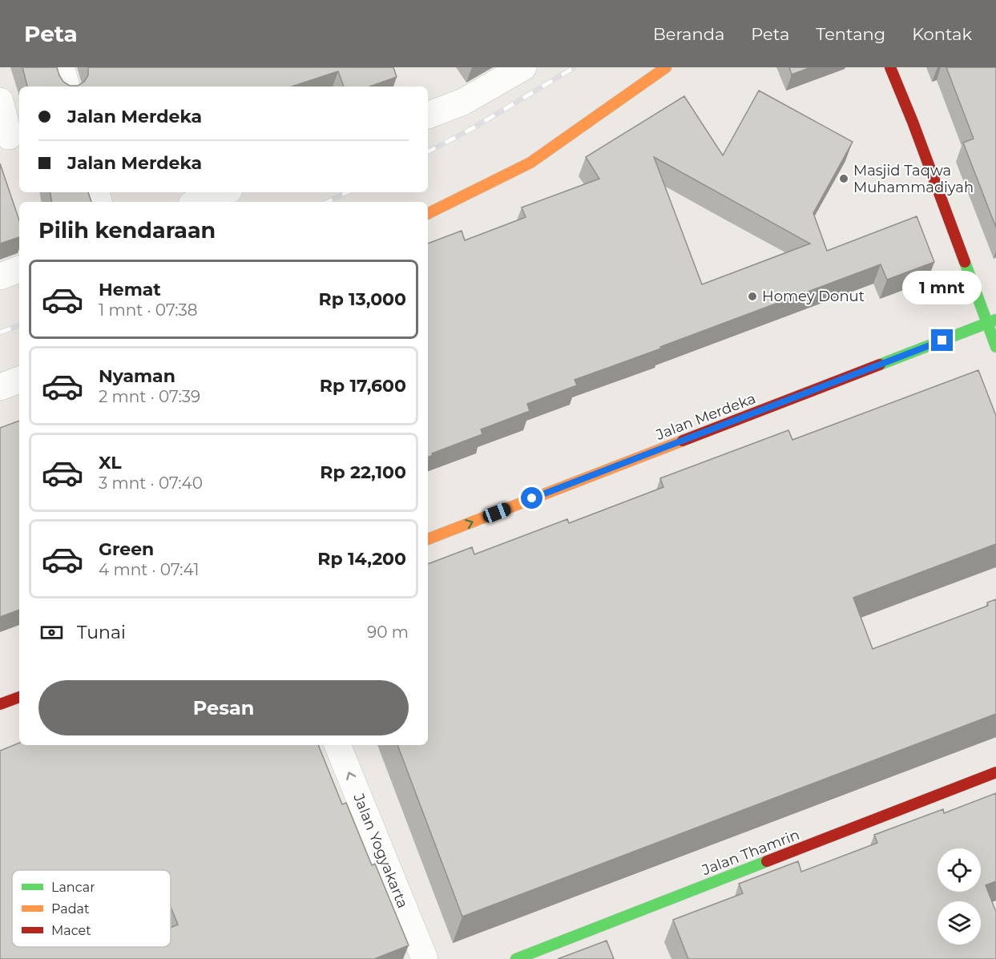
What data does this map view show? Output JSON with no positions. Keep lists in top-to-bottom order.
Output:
{
  "streets": {
    "street": ["Jalan Merdeka", "Jalan Yogyakarta", "Jalan Thamrin"]
  },
  "one_way": ["Jalan Merdeka", "Jalan Yogyakarta"],
  "places": ["Masjid Taqwa Muhammadiyah", "Homey Donut"],
  "legend": ["Lancar", "Padat", "Macet"],
  "page": {
    "header": "Peta",
    "nav": [
      "Beranda",
      "Peta",
      "Tentang",
      "Kontak"
    ],
    "banner": ["Jalan Merdeka", "Jalan Merdeka"],
    "heading": "Pilih kendaraan",
    "list": [
      {
        "name": "Hemat",
        "note": "1 mnt · 07:38",
        "value": "Rp 13,000"
      },
      {
        "name": "Nyaman",
        "note": "2 mnt · 07:39",
        "value": "Rp 17,600"
      },
      {
        "name": "XL",
        "note": "3 mnt · 07:40",
        "value": "Rp 22,100"
      },
      {
        "name": "Green",
        "note": "4 mnt · 07:41",
        "value": "Rp 14,200"
      }
    ],
    "bubble": "1 mnt",
    "pay": ["Tunai", "90 m"],
    "buttons": "Pesan"
  }
}
